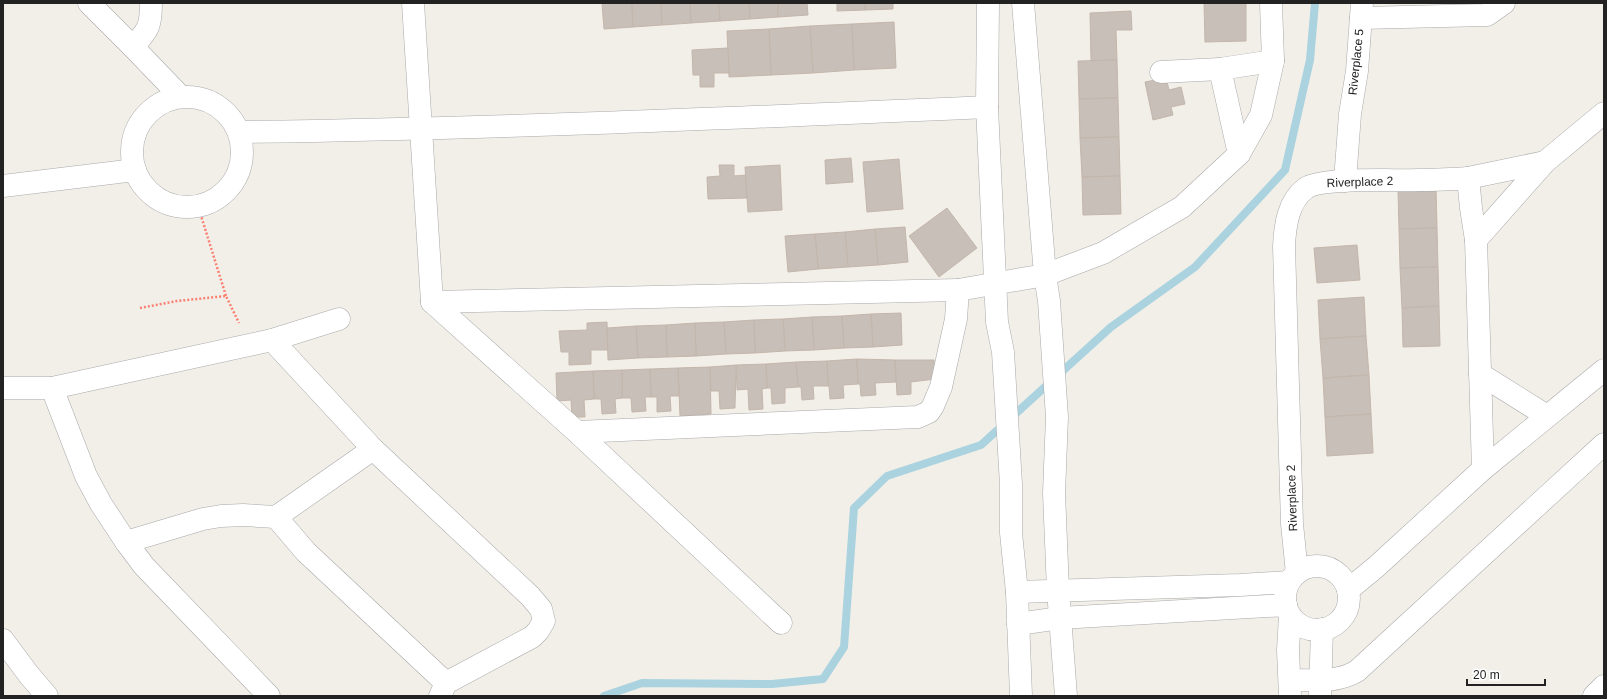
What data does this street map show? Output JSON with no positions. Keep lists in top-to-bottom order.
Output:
{
  "streets": {
    "street": ["Riverplace 5", "Riverplace 2"]
  },
  "crossings": [
    ["Riverplace 5", "Riverplace 2"]
  ],
  "scale_bar": "20 m"
}
